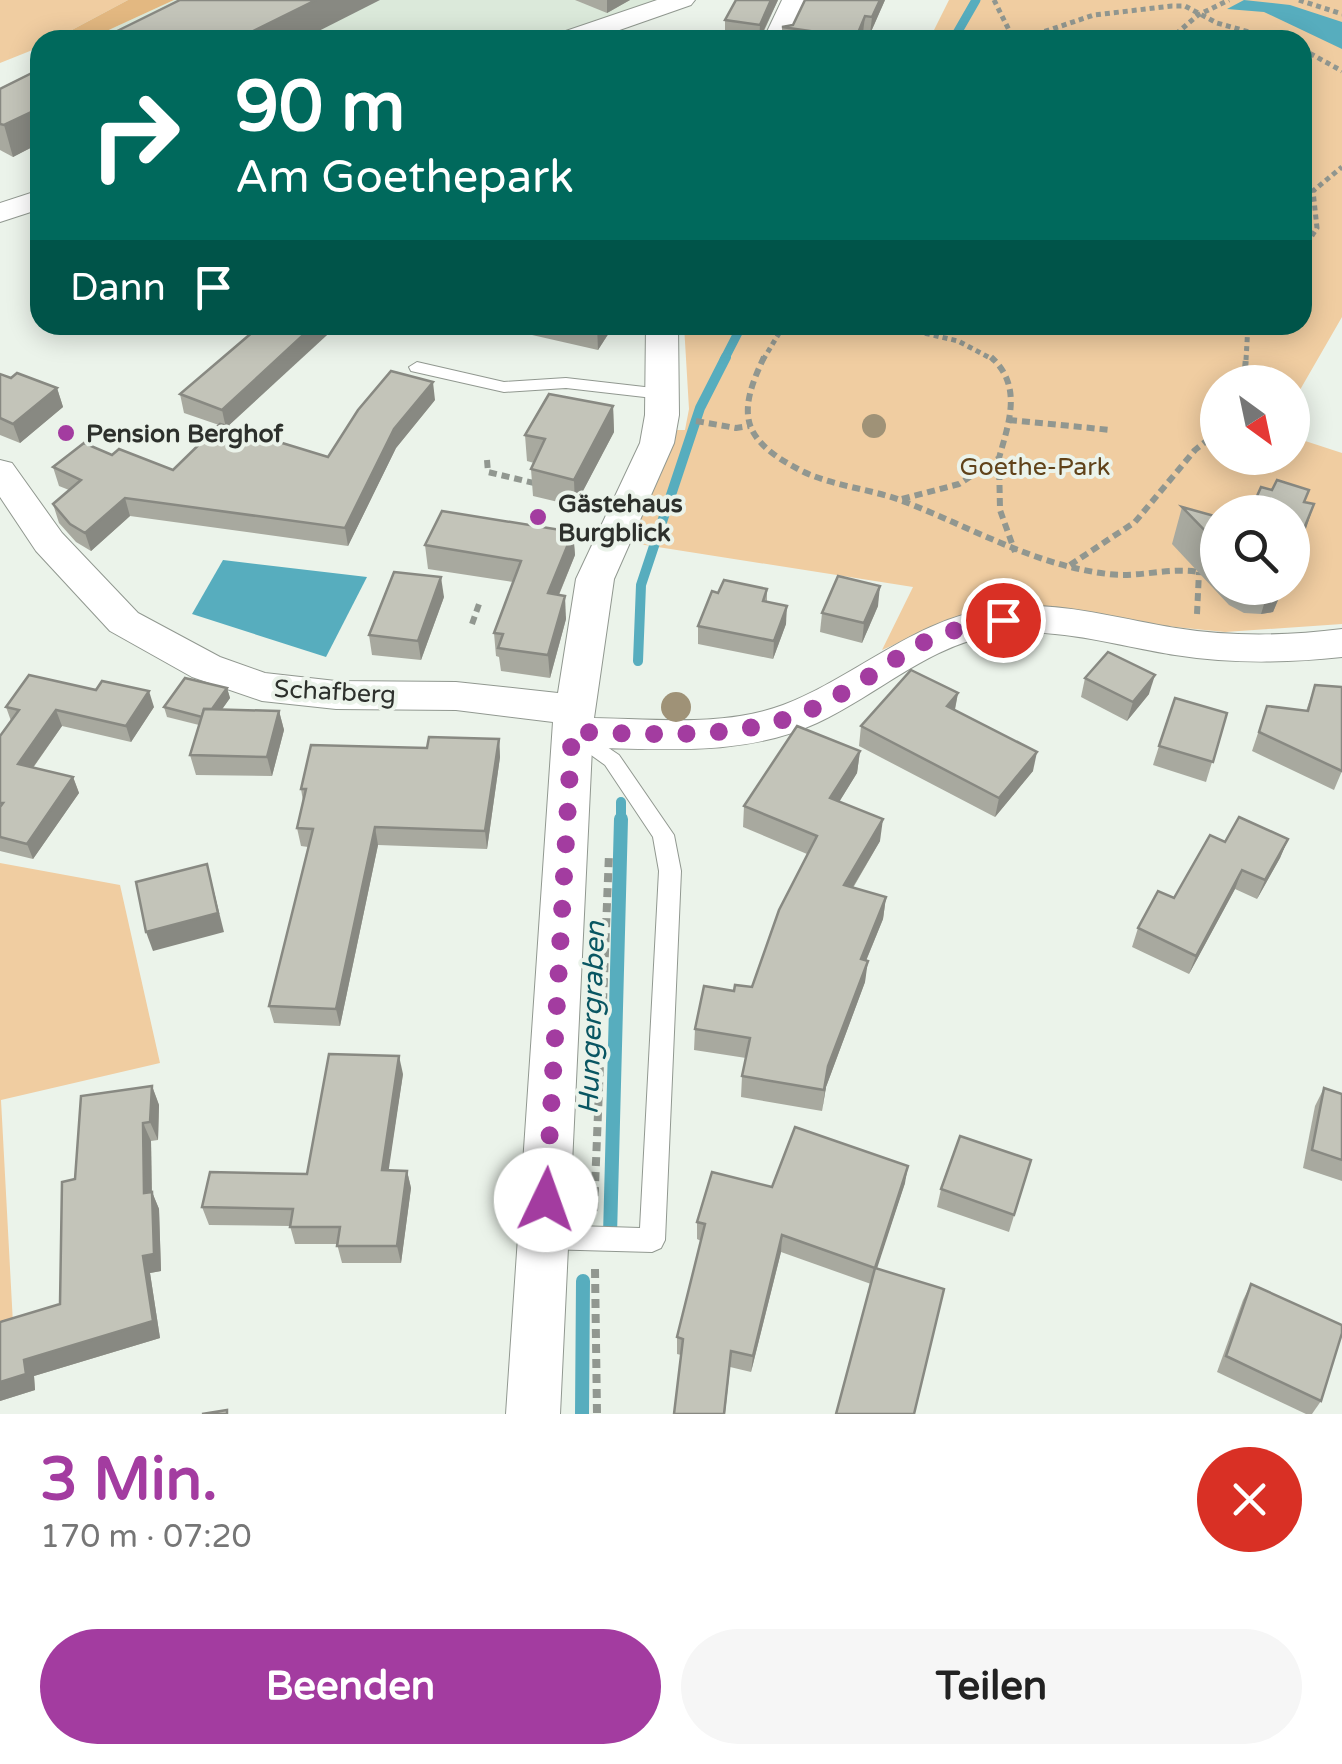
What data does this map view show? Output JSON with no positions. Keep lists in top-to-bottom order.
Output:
{
  "streets": {
    "street": ["Schafberg"]
  },
  "water": ["Hungergraben"],
  "parks": ["Goethe-Park"],
  "places": ["Pension Berghof", "Gästehaus Burgblick"],
  "north": "bottom right",
  "page": {
    "turn": ["90 m", "Am Goethepark"],
    "then": "Dann",
    "heading": ["3 Min.", "170 m · 07:20"],
    "buttons": ["Beenden", "Teilen"]
  }
}
